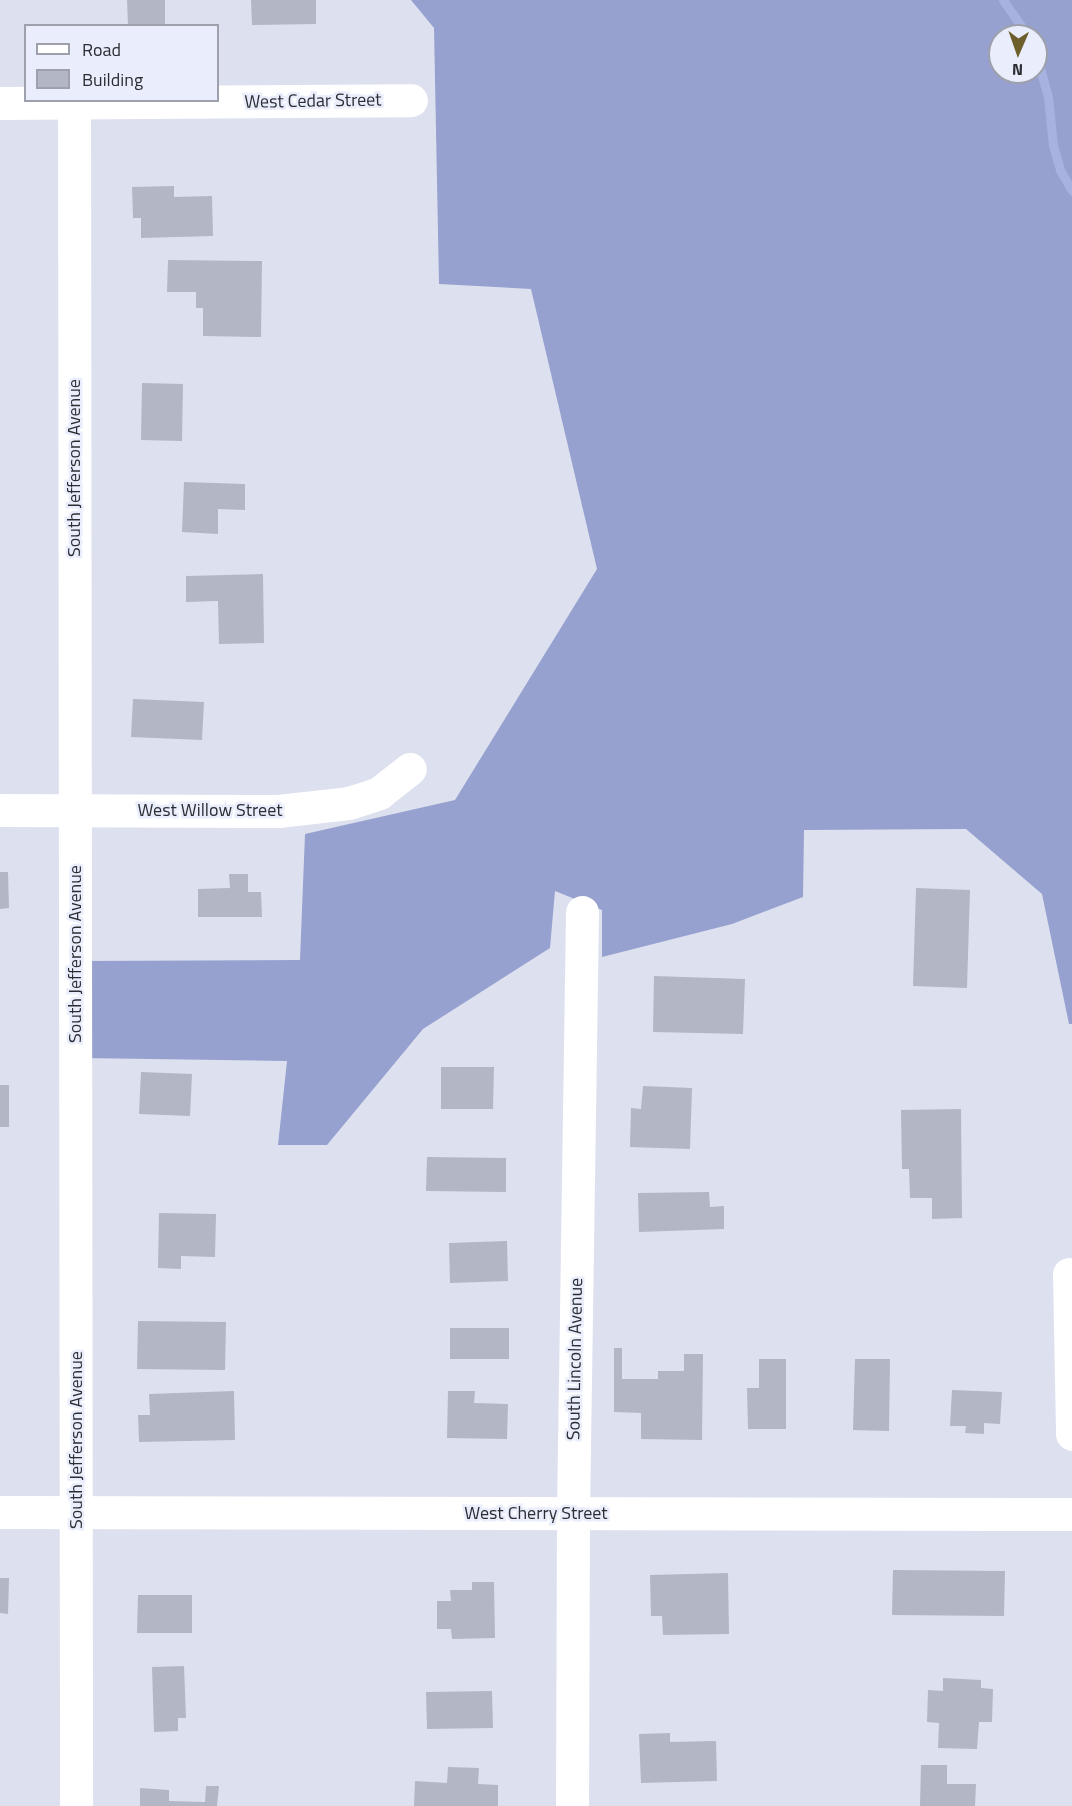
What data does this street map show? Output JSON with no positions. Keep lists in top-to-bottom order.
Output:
{
  "streets": {
    "street": [
      "West Cedar Street",
      "South Jefferson Avenue",
      "West Willow Street",
      "South Lincoln Avenue",
      "West Cherry Street"
    ]
  },
  "crossings": [
    ["West Cedar Street", "South Jefferson Avenue"],
    ["South Jefferson Avenue", "West Willow Street"],
    ["South Jefferson Avenue", "West Cherry Street"],
    ["South Lincoln Avenue", "West Cherry Street"]
  ],
  "legend": ["Road", "Building"],
  "north": "bottom"
}
